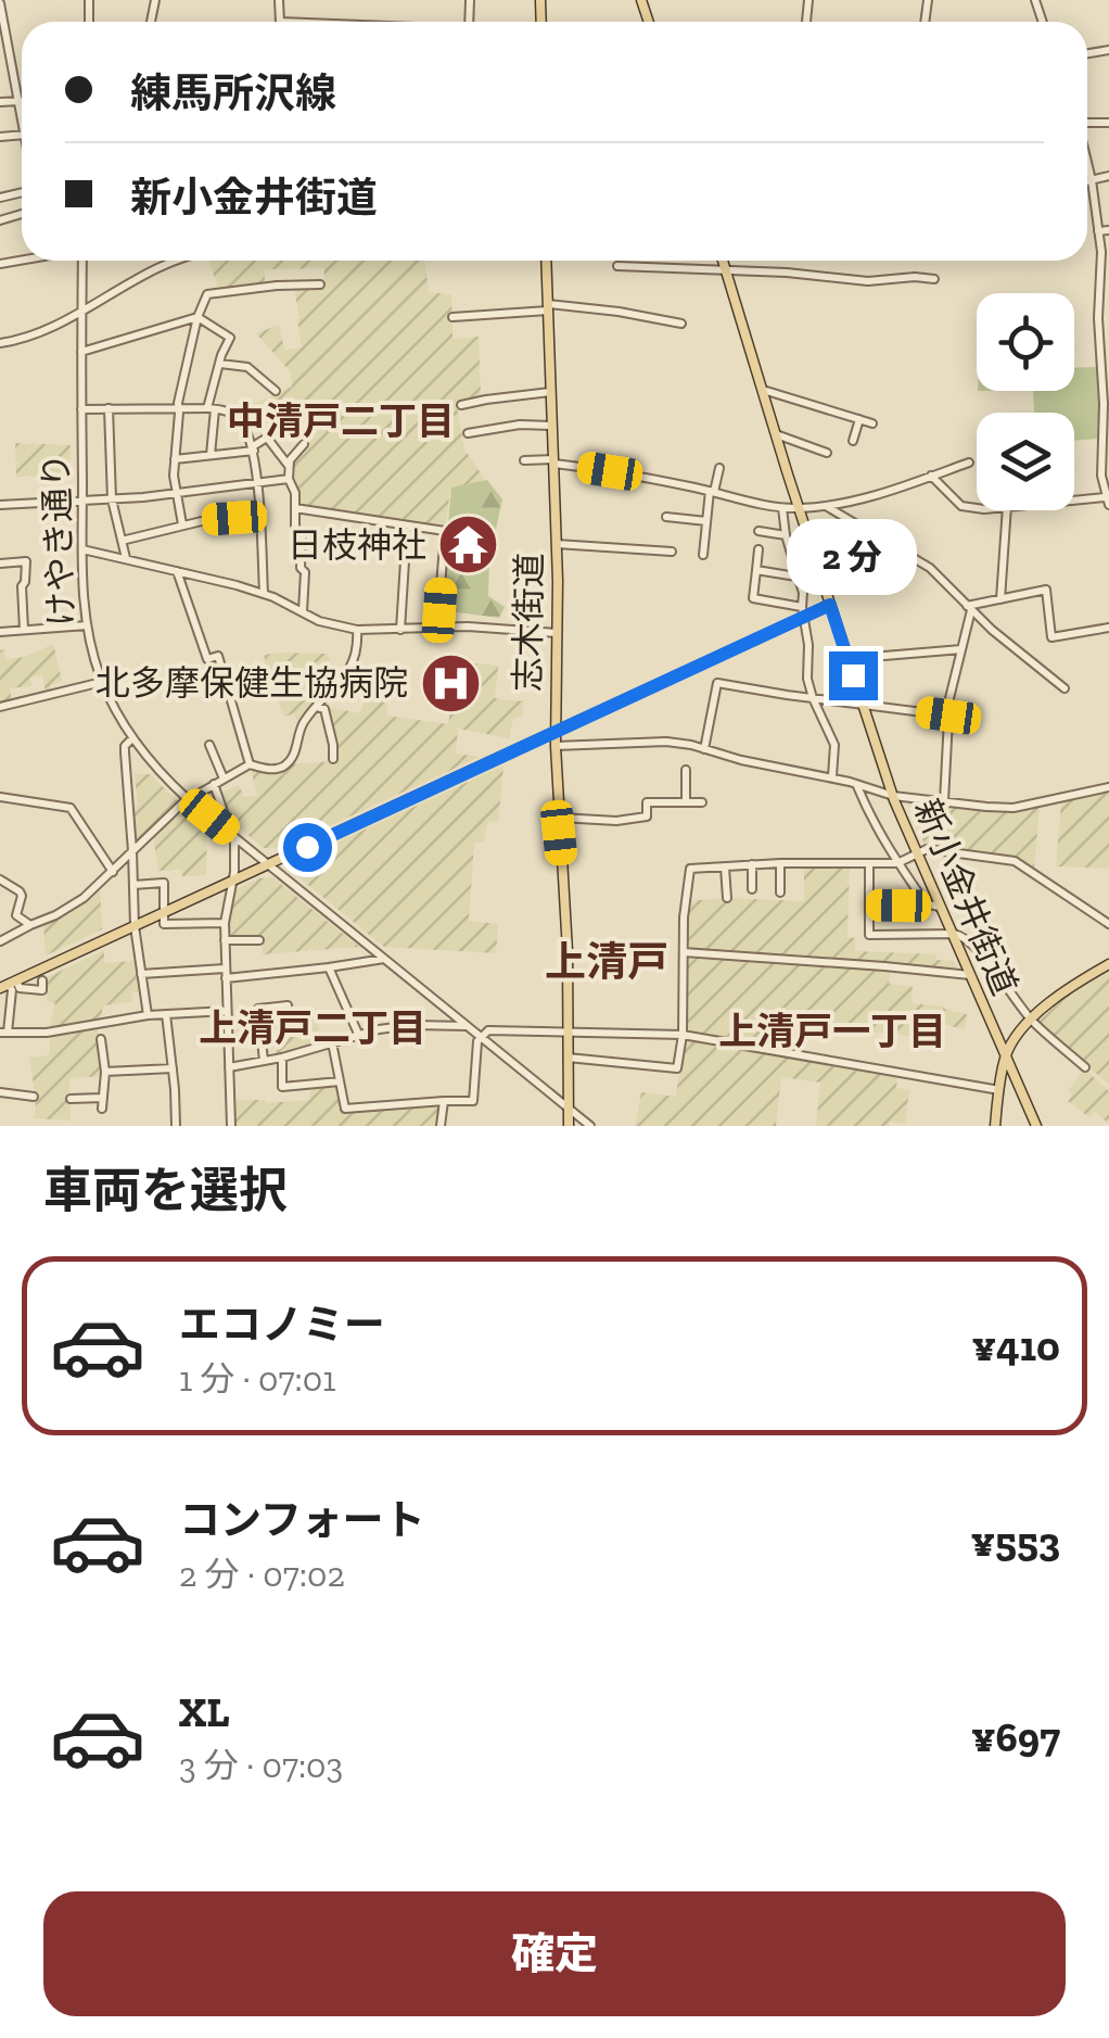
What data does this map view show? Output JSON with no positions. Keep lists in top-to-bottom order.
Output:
{
  "streets": {
    "main road": ["志木街道", "新小金井街道"],
    "street": ["けやき通り"]
  },
  "crossings": [
    ["けやき通り", "志木街道"]
  ],
  "districts": [
    "中清戸二丁目",
    "上清戸",
    "上清戸二丁目",
    "上清戸一丁目"
  ],
  "places": {
    "temple": ["日枝神社"],
    "hospital": ["北多摩保健生協病院"]
  },
  "page": {
    "banner": ["練馬所沢線", "新小金井街道"],
    "bubble": "2 分",
    "heading": "車両を選択",
    "list": [
      {
        "name": "エコノミー",
        "note": "1 分 · 07:01",
        "value": "¥410"
      },
      {
        "name": "コンフォート",
        "note": "2 分 · 07:02",
        "value": "¥553"
      },
      {
        "name": "XL",
        "note": "3 分 · 07:03",
        "value": "¥697"
      }
    ],
    "buttons": "確定"
  }
}
